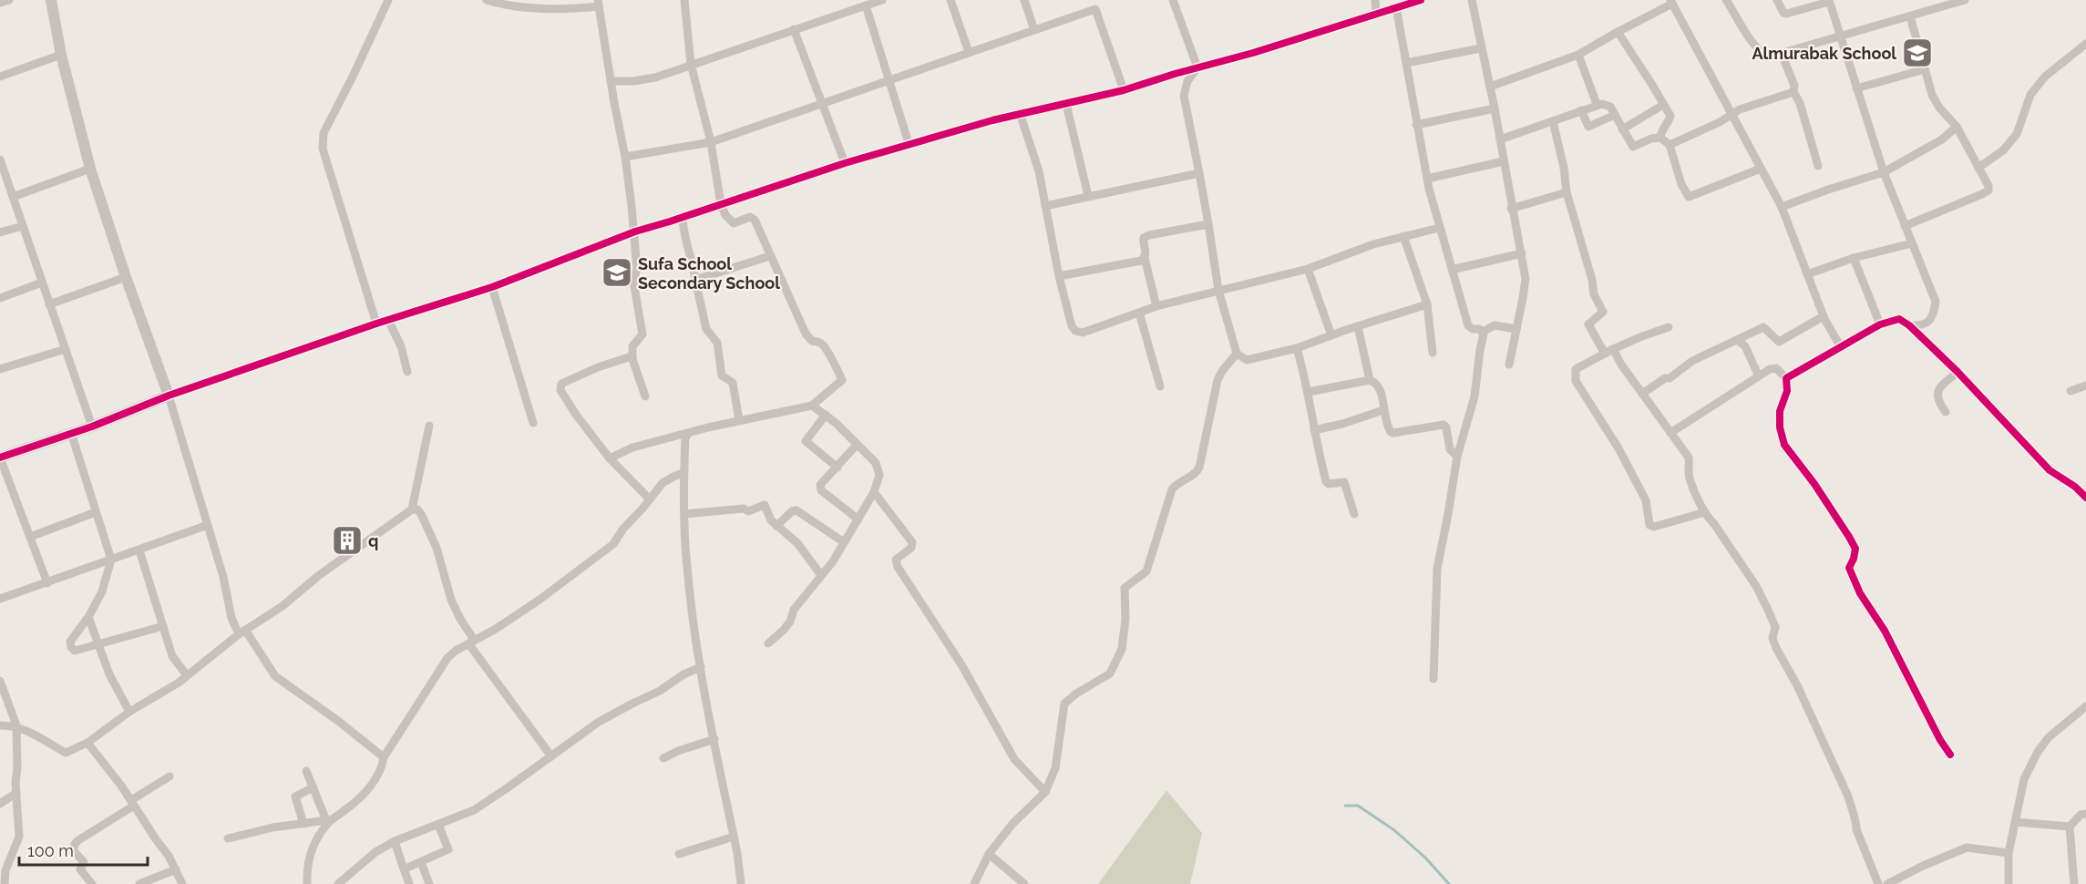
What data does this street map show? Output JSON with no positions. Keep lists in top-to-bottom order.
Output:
{
  "places": {
    "school or university": ["Almurabak School", "Sufa School Secondary School"],
    "building": ["q"]
  },
  "scale_bar": "100 m"
}
